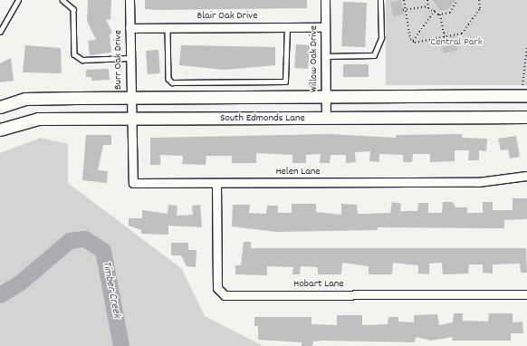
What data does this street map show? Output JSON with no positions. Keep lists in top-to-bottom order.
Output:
{
  "streets": {
    "main road": ["South Edmonds Lane"],
    "street": [
      "Blair Oak Drive",
      "Willow Oak Drive",
      "Burr Oak Drive",
      "Helen Lane",
      "Hobart Lane"
    ]
  },
  "crossings": [
    ["Blair Oak Drive", "Willow Oak Drive"],
    ["Blair Oak Drive", "Burr Oak Drive"],
    ["Willow Oak Drive", "South Edmonds Lane"],
    ["Burr Oak Drive", "South Edmonds Lane"],
    ["Burr Oak Drive", "Helen Lane"],
    ["South Edmonds Lane", "Helen Lane"],
    ["Helen Lane", "Hobart Lane"]
  ],
  "water": ["Timber Creek"],
  "parks": ["Central Park"]
}
